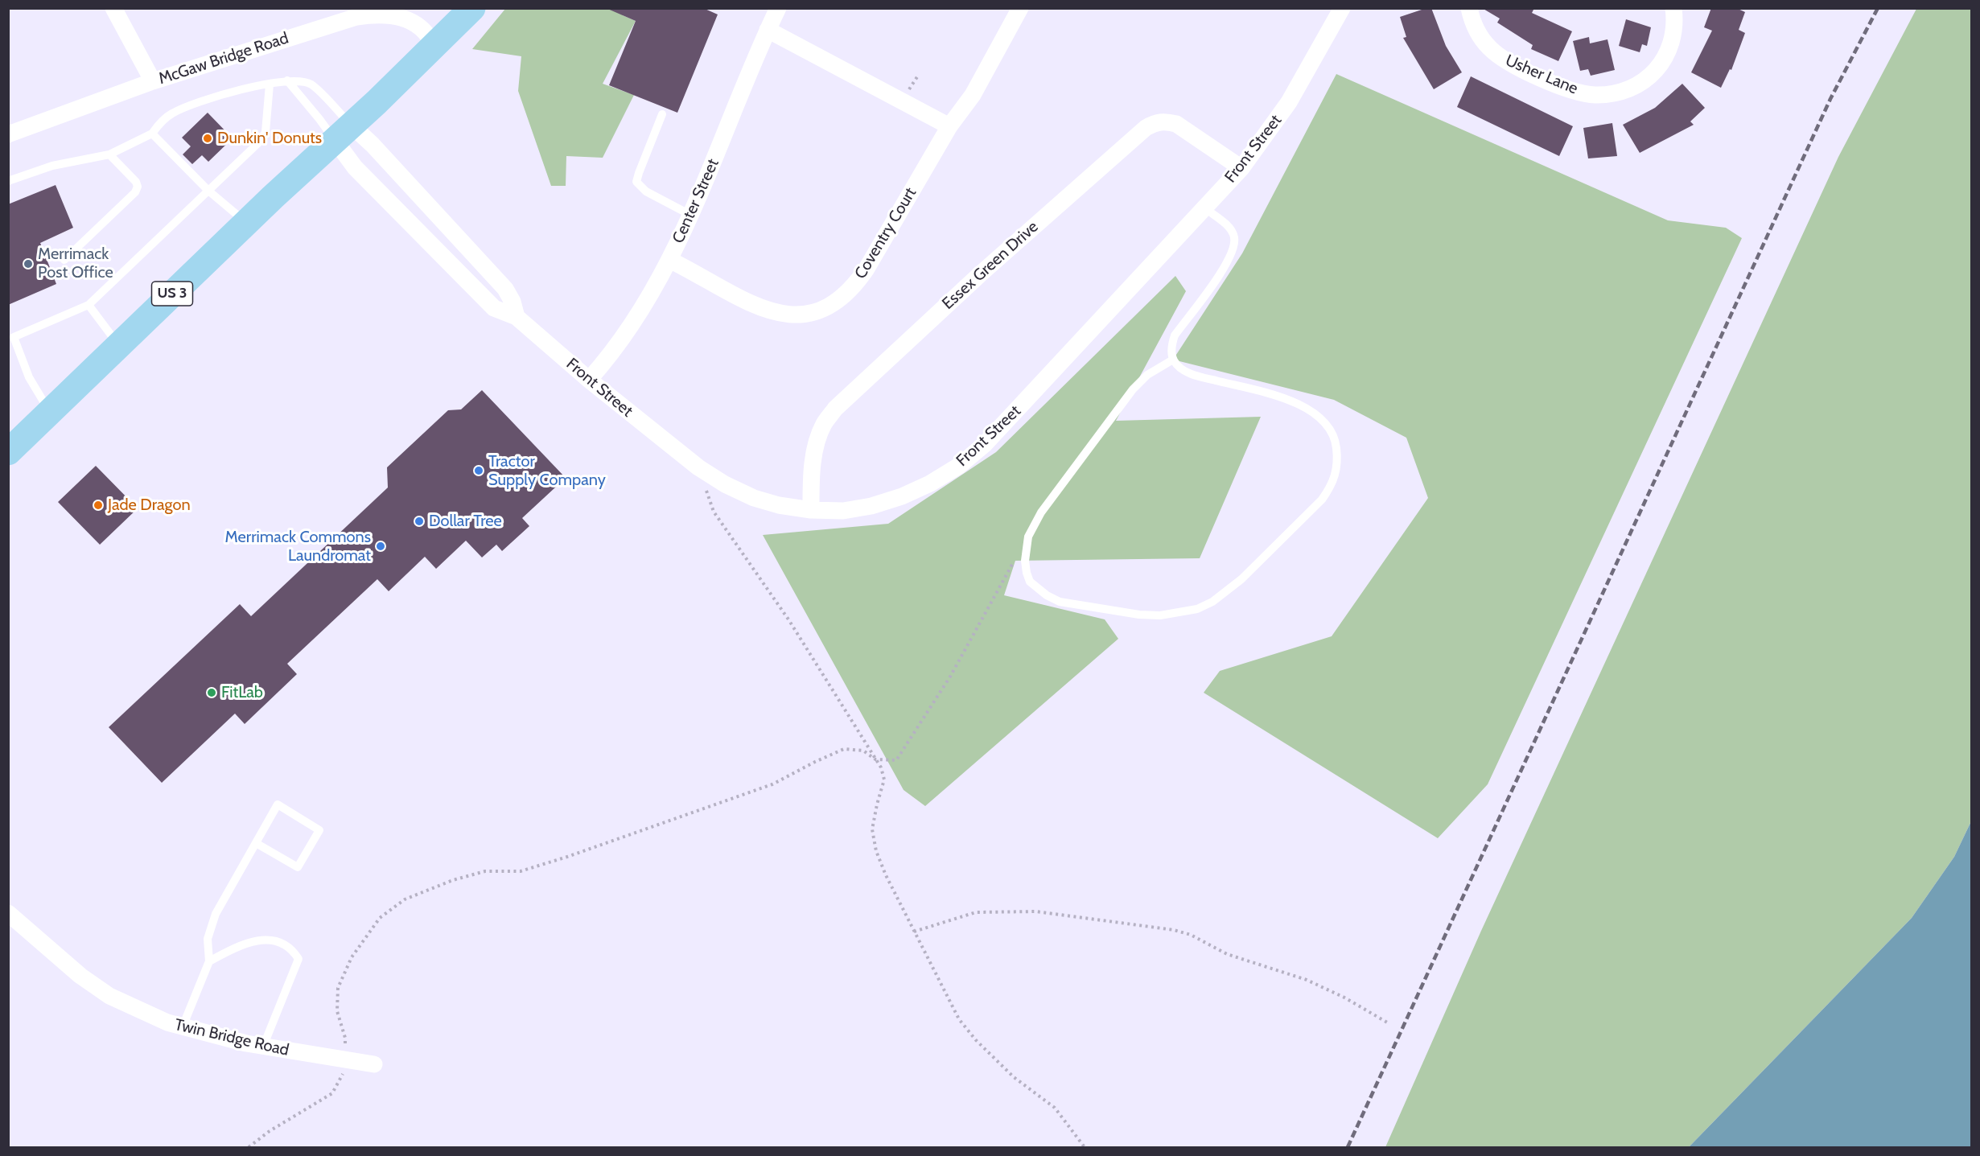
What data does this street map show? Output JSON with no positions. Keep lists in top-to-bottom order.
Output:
{
  "streets": {
    "main road": ["US 3"],
    "street": [
      "McGaw Bridge Road",
      "Usher Lane",
      "Front Street",
      "Center Street",
      "Coventry Court",
      "Essex Green Drive",
      "Twin Bridge Road"
    ]
  },
  "crossings": [
    ["McGaw Bridge Road", "US 3"],
    ["Front Street", "Center Street"],
    ["Front Street", "Essex Green Drive"],
    ["Front Street", "US 3"],
    ["Center Street", "Coventry Court"]
  ],
  "places": [
    "Dunkin' Donuts",
    "Merrimack Post Office",
    "Tractor Supply Company",
    "Jade Dragon",
    "Dollar Tree",
    "Merrimack Commons Laundromat",
    "FitLab"
  ]
}
